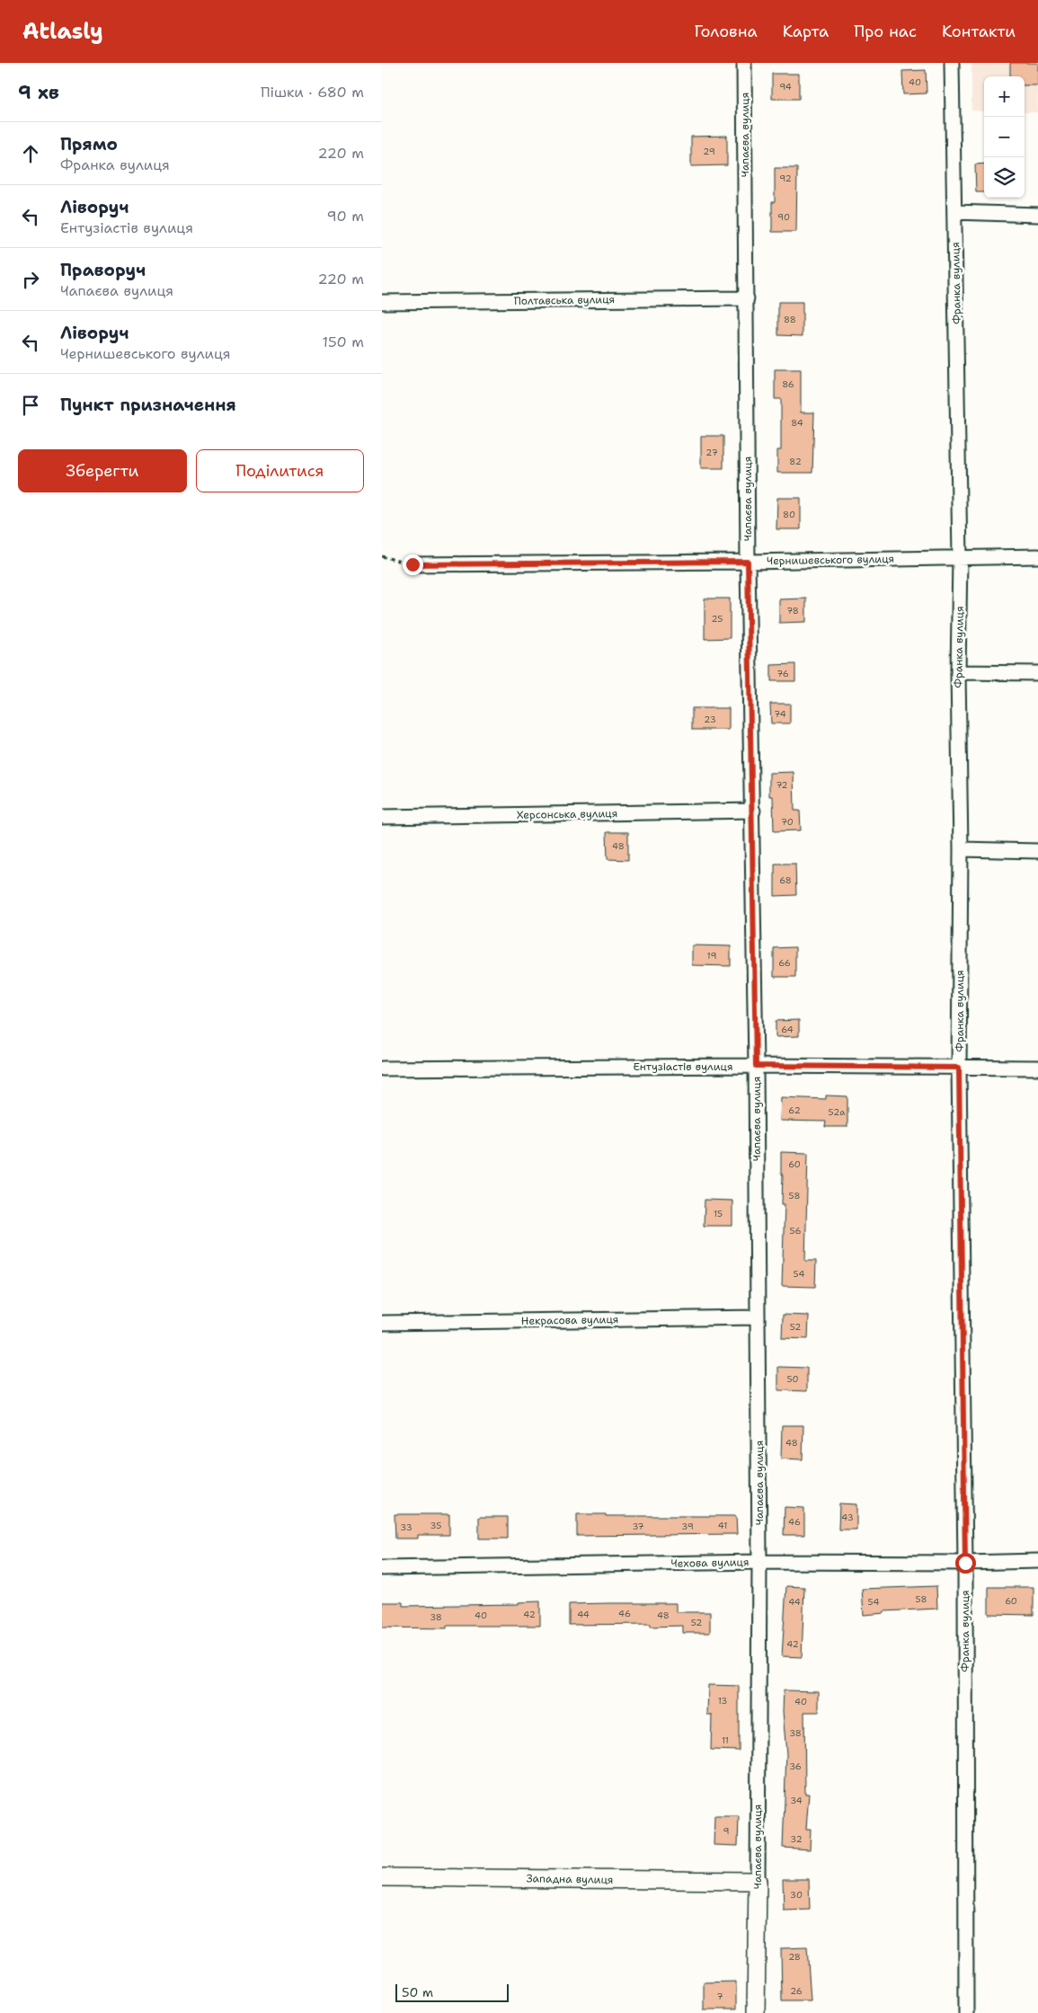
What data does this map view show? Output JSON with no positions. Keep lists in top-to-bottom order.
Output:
{
  "streets": {
    "street": [
      "Чапаєва вулиця",
      "Франка вулиця",
      "Полтавська вулиця",
      "Чернишевського вулиця",
      "Херсонська вулиця",
      "Ентузіастів вулиця",
      "Некрасова вулиця",
      "Чехова вулиця",
      "Западна вулиця"
    ]
  },
  "crossings": [
    ["Чапаєва вулиця", "Полтавська вулиця"],
    ["Чапаєва вулиця", "Чернишевського вулиця"],
    ["Чапаєва вулиця", "Херсонська вулиця"],
    ["Чапаєва вулиця", "Ентузіастів вулиця"],
    ["Чапаєва вулиця", "Некрасова вулиця"],
    ["Чапаєва вулиця", "Чехова вулиця"],
    ["Чапаєва вулиця", "Западна вулиця"],
    ["Франка вулиця", "Чернишевського вулиця"],
    ["Франка вулиця", "Ентузіастів вулиця"],
    ["Франка вулиця", "Чехова вулиця"]
  ],
  "house_numbers": [
    "40",
    "94",
    "29",
    "92",
    "90",
    "88",
    "86",
    "84",
    "27",
    "82",
    "80",
    "78",
    "25",
    "76",
    "74",
    "23",
    "72",
    "70",
    "48",
    "68",
    "19",
    "66",
    "64",
    "62",
    "52а",
    "60",
    "58",
    "15",
    "56",
    "54",
    "52",
    "50",
    "48",
    "43",
    "46",
    "35",
    "41",
    "37",
    "39",
    "33",
    "58",
    "60",
    "44",
    "54",
    "46",
    "42",
    "44",
    "40",
    "48",
    "38",
    "52",
    "42",
    "13",
    "40",
    "38",
    "11",
    "36",
    "34",
    "9",
    "32",
    "30",
    "28",
    "26",
    "7"
  ],
  "scale_bar": "50 m",
  "page": {
    "header": "Atlasly",
    "nav": [
      "Головна",
      "Карта",
      "Про нас",
      "Контакти"
    ],
    "heading": ["9 хв", "Пішки · 680 m"],
    "map_buttons": ["+", "−"],
    "list": [
      ["Прямо", "Франка вулиця", "220 m"],
      ["Ліворуч", "Ентузіастів вулиця", "90 m"],
      ["Праворуч", "Чапаєва вулиця", "220 m"],
      ["Ліворуч", "Чернишевського вулиця", "150 m"],
      "Пункт призначення"
    ],
    "buttons": ["Зберегти", "Поділитися"],
    "scale": "50 m"
  }
}
